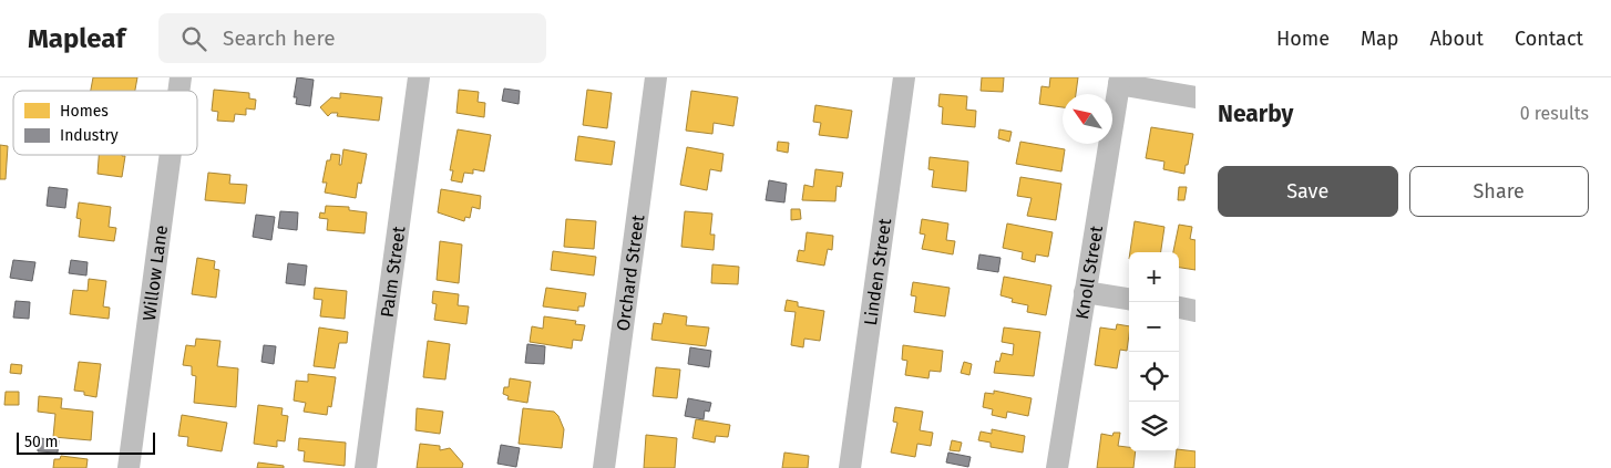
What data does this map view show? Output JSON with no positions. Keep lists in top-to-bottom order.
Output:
{
  "streets": {
    "street": [
      "Willow Lane",
      "Palm Street",
      "Orchard Street",
      "Knoll Street",
      "Linden Street"
    ]
  },
  "legend": ["Homes", "Industry"],
  "scale_bar": "50 m",
  "north": "top left",
  "page": {
    "header": "Mapleaf",
    "search": "Search here",
    "nav": [
      "Home",
      "Map",
      "About",
      "Contact"
    ],
    "heading": ["Nearby", "0 results"],
    "buttons": ["Save", "Share"],
    "map_buttons": ["+", "−"],
    "scale": "50 m"
  }
}
